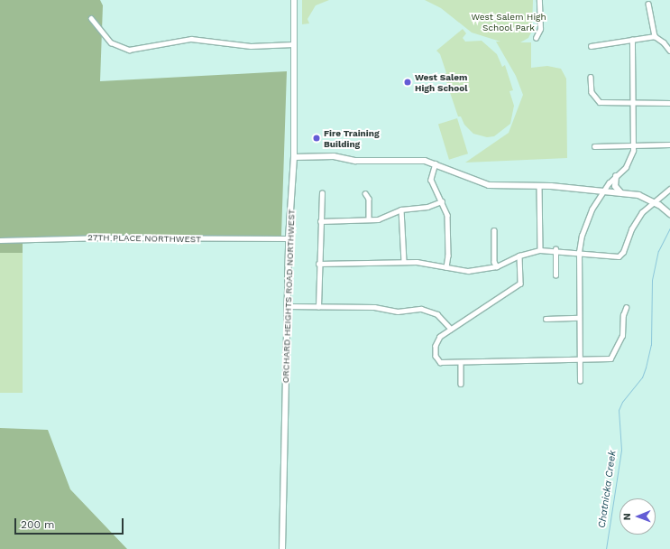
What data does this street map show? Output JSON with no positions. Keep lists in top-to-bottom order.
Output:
{
  "streets": {
    "street": ["27TH PLACE NORTHWEST", "ORCHARD HEIGHTS ROAD NORTHWEST"]
  },
  "crossings": [
    ["27TH PLACE NORTHWEST", "ORCHARD HEIGHTS ROAD NORTHWEST"]
  ],
  "water": ["Chatnicka Creek"],
  "parks": ["West Salem High School Park"],
  "places": ["West Salem High School", "Fire Training Building"],
  "scale_bar": "200 m",
  "north": "left"
}
